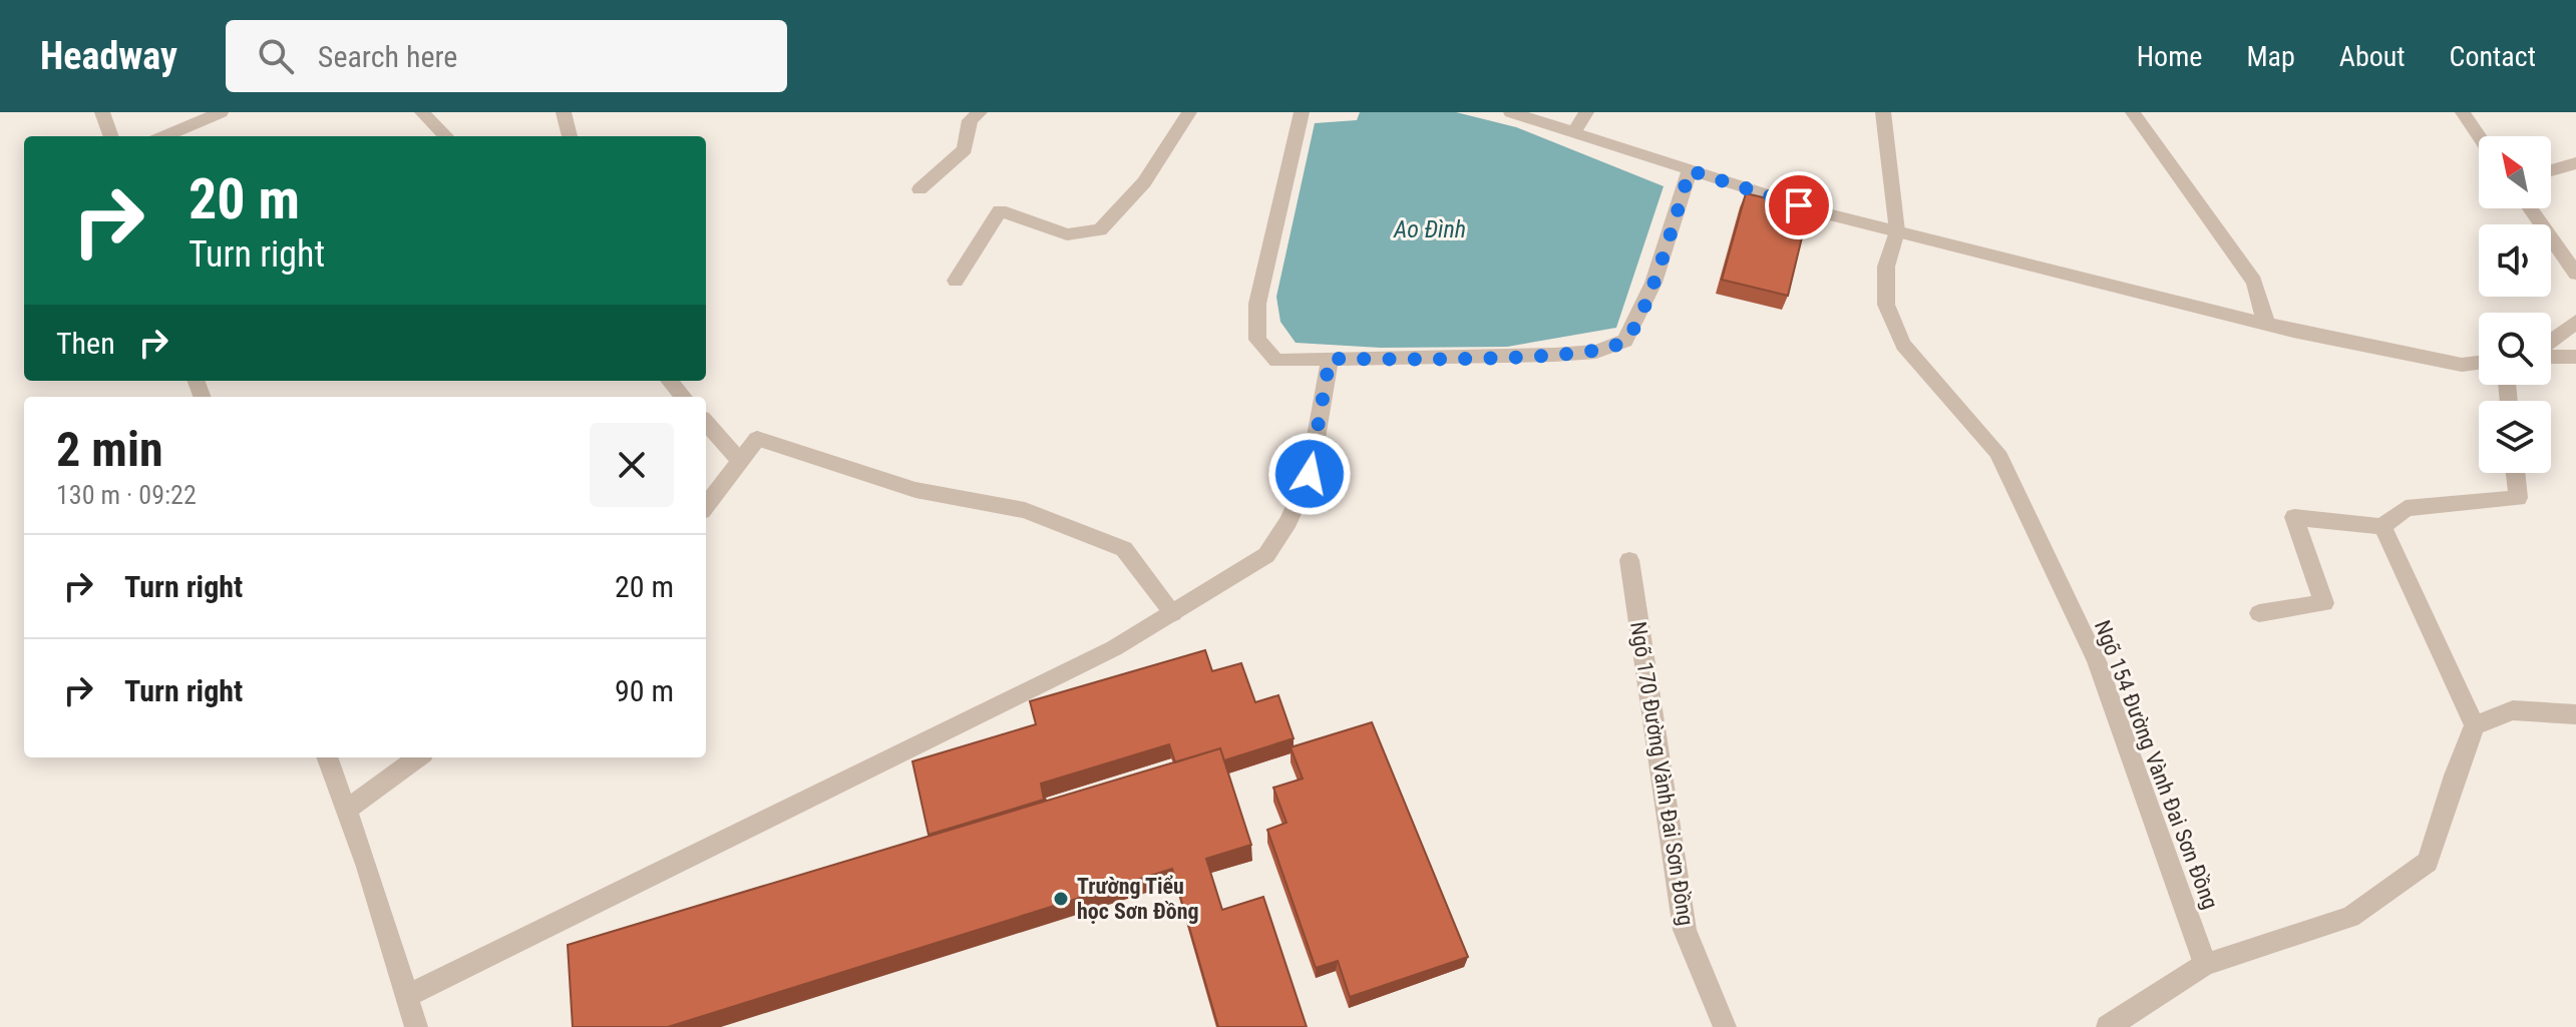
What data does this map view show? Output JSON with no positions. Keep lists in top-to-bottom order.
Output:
{
  "streets": {
    "street": ["Ngõ 154 Đường Vành Đai Sơn Đồng", "Ngõ 170 Đường Vành Đai Sơn Đồng"]
  },
  "water": ["Ao Đình"],
  "places": ["Trường Tiểu học Sơn Đồng"],
  "north": "top left",
  "page": {
    "header": "Headway",
    "search": "Search here",
    "nav": [
      "Home",
      "Map",
      "About",
      "Contact"
    ],
    "turn": ["20 m", "Turn right"],
    "then": "Then",
    "heading": ["2 min", "130 m · 09:22"],
    "list": [
      {
        "name": "Turn right",
        "value": "20 m"
      },
      {
        "name": "Turn right",
        "value": "90 m"
      }
    ]
  }
}
